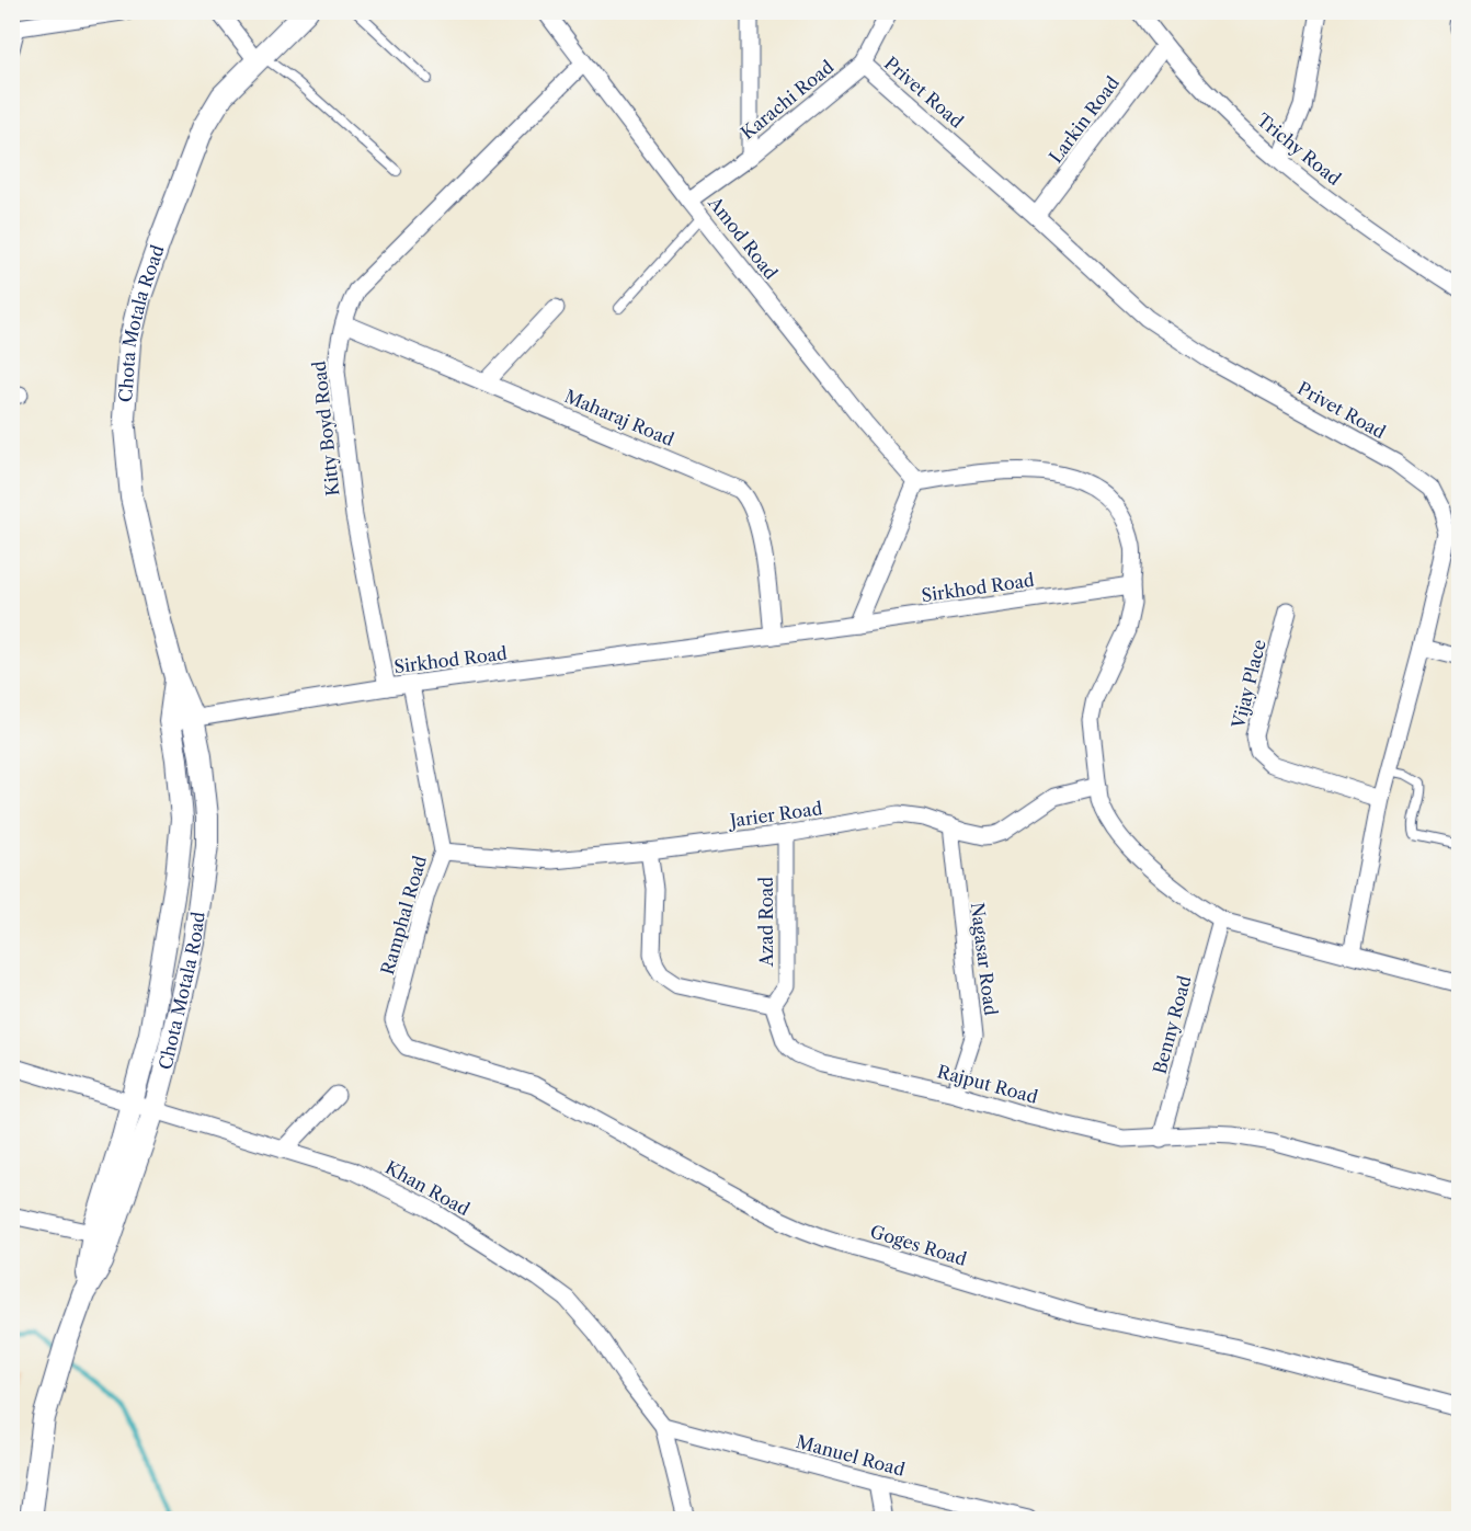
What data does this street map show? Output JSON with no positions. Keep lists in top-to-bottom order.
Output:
{
  "streets": {
    "street": [
      "Privet Road",
      "Karachi Road",
      "Larkin Road",
      "Trichy Road",
      "Amod Road",
      "Chota Motala Road",
      "Maharaj Road",
      "Kitty Boyd Road",
      "Sirkhod Road",
      "Vijay Place",
      "Jarier Road",
      "Ramphal Road",
      "Azad Road",
      "Nagasar Road",
      "Benny Road",
      "Rajput Road",
      "Khan Road",
      "Goges Road",
      "Manuel Road"
    ]
  },
  "crossings": [
    ["Privet Road", "Karachi Road"],
    ["Privet Road", "Larkin Road"],
    ["Privet Road", "Vijay Place"],
    ["Karachi Road", "Amod Road"],
    ["Larkin Road", "Trichy Road"],
    ["Amod Road", "Kitty Boyd Road"],
    ["Chota Motala Road", "Sirkhod Road"],
    ["Chota Motala Road", "Khan Road"],
    ["Maharaj Road", "Kitty Boyd Road"],
    ["Maharaj Road", "Sirkhod Road"],
    ["Kitty Boyd Road", "Sirkhod Road"],
    ["Sirkhod Road", "Ramphal Road"],
    ["Jarier Road", "Ramphal Road"],
    ["Jarier Road", "Azad Road"],
    ["Jarier Road", "Nagasar Road"],
    ["Ramphal Road", "Goges Road"],
    ["Azad Road", "Rajput Road"],
    ["Nagasar Road", "Rajput Road"],
    ["Benny Road", "Rajput Road"],
    ["Khan Road", "Manuel Road"]
  ]
}
